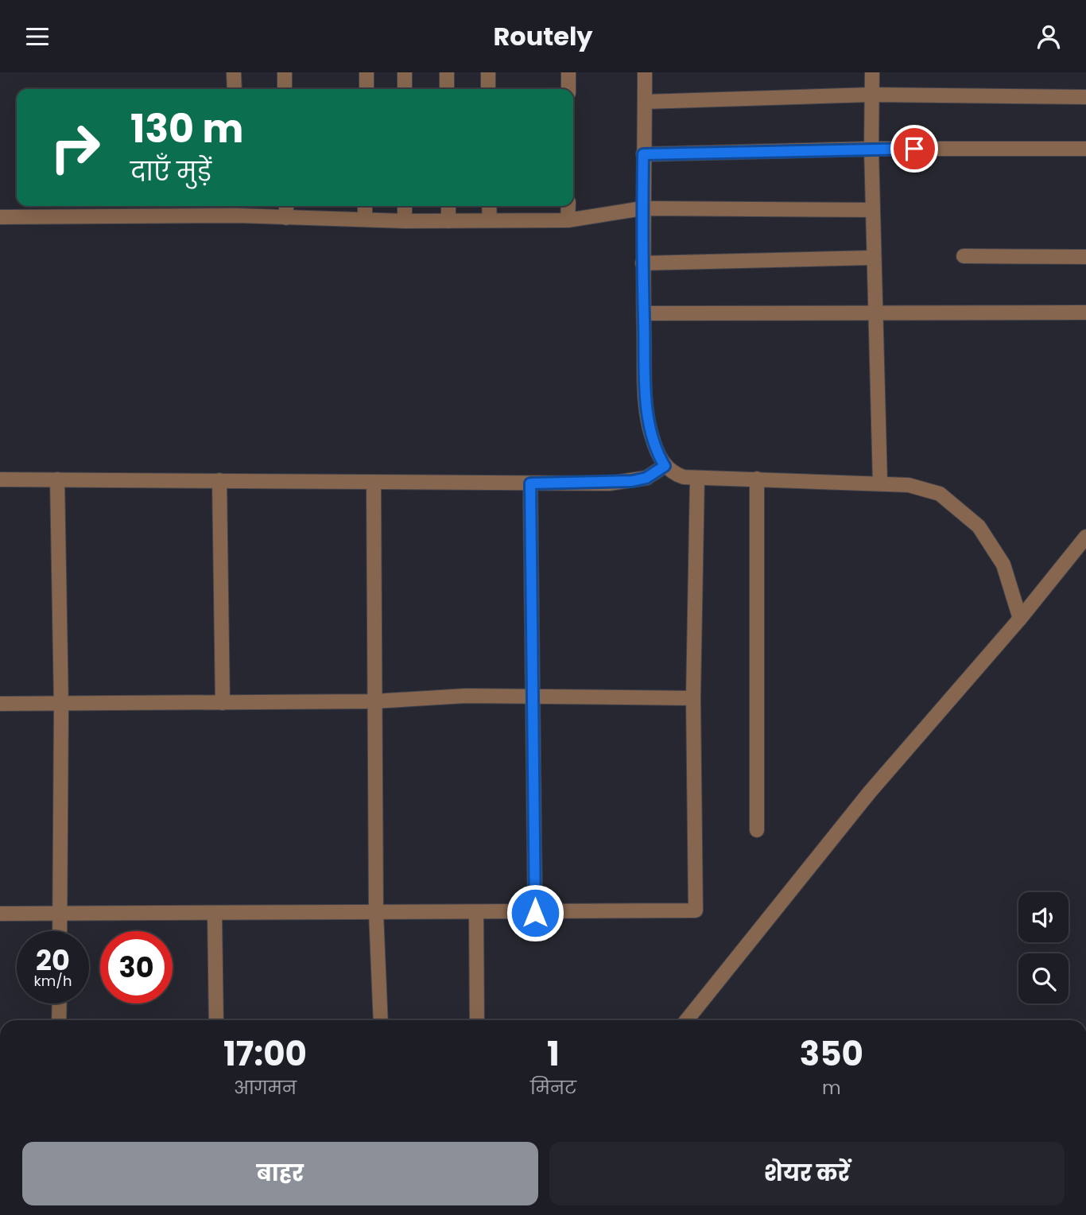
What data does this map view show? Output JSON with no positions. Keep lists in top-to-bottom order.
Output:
{
  "page": {
    "header": "Routely",
    "turn": ["130 m", "दाएँ मुड़ें"],
    "speed": "20 km/h",
    "limit": "30",
    "eta": [
      "17:00",
      "आगमन",
      "1",
      "मिनट",
      "350",
      "m"
    ],
    "buttons": ["बाहर", "शेयर करें"]
  }
}
